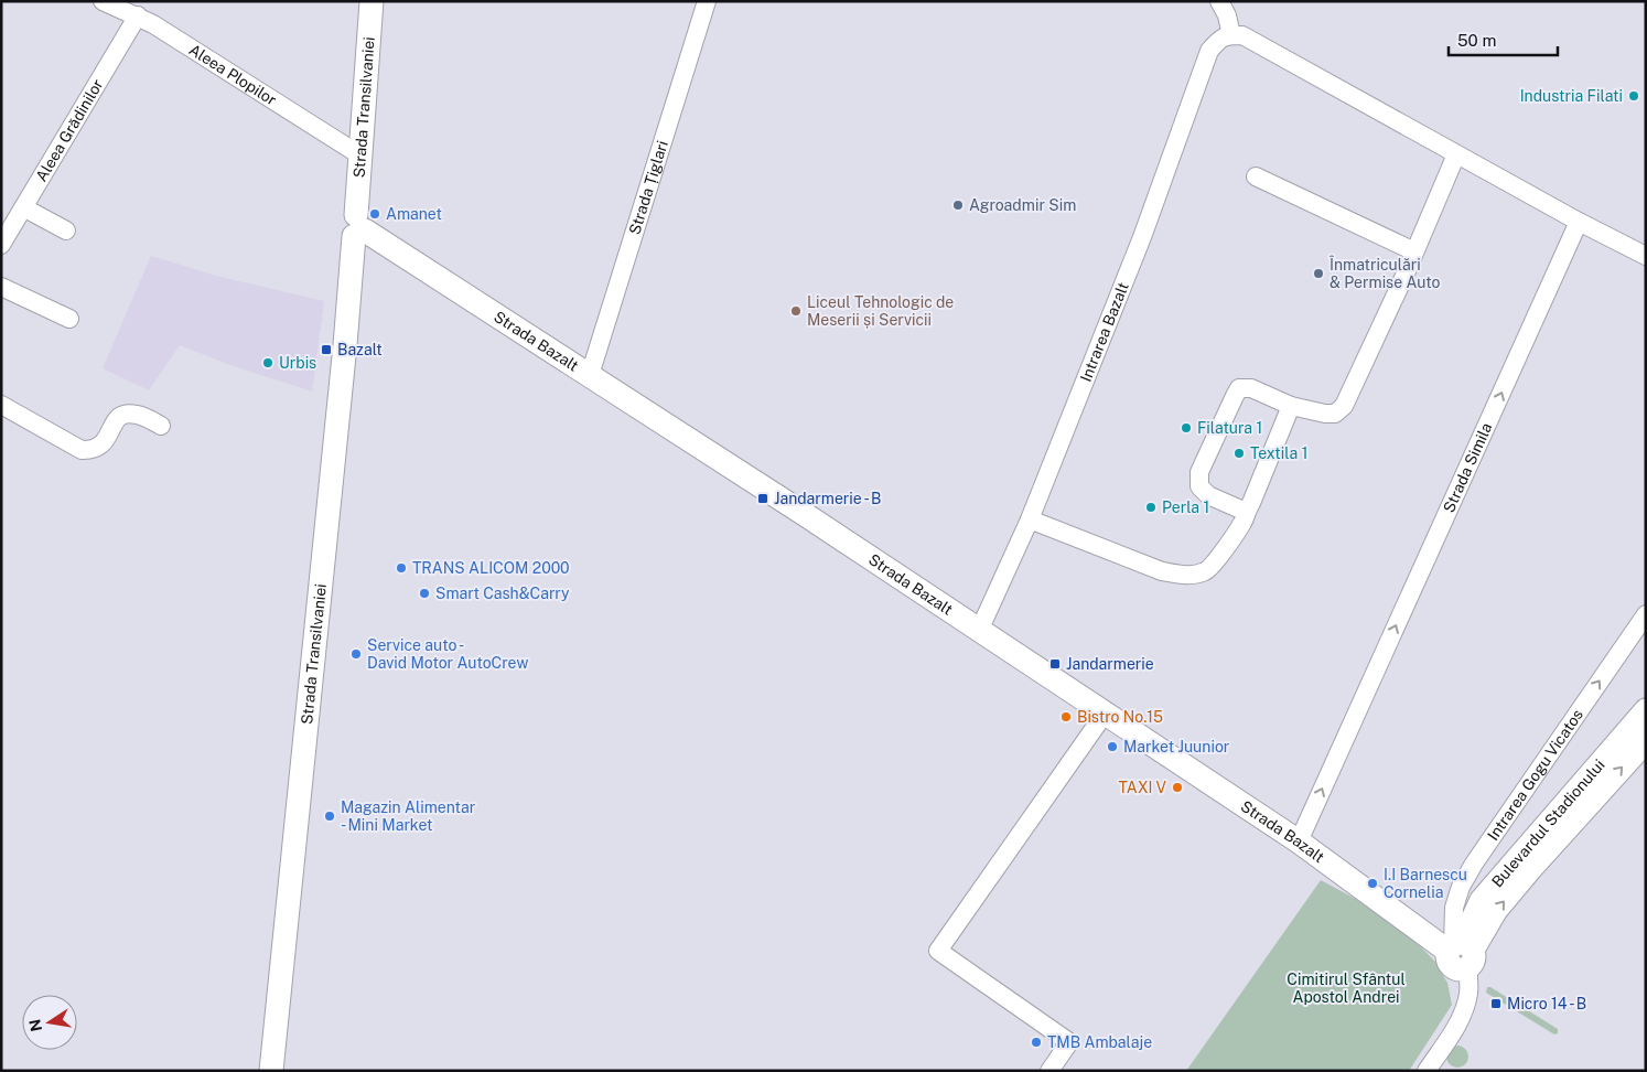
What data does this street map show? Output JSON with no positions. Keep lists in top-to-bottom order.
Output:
{
  "streets": {
    "main road": ["Strada Transilvaniei", "Strada Bazalt", "Bulevardul Stadionului"],
    "street": [
      "Aleea Plopilor",
      "Aleea Grădinilor",
      "Strada Țiglari",
      "Intrarea Bazalt",
      "Strada Simila",
      "Intrarea Gogu Vicatos"
    ]
  },
  "crossings": [
    ["Aleea Plopilor", "Strada Transilvaniei"],
    ["Aleea Plopilor", "Aleea Grădinilor"],
    ["Strada Transilvaniei", "Strada Bazalt"],
    ["Strada Țiglari", "Strada Bazalt"],
    ["Intrarea Bazalt", "Strada Bazalt"],
    ["Strada Bazalt", "Strada Simila"],
    ["Strada Bazalt", "Intrarea Gogu Vicatos"],
    ["Strada Bazalt", "Bulevardul Stadionului"],
    ["Intrarea Gogu Vicatos", "Bulevardul Stadionului"]
  ],
  "one_way": ["Strada Simila", "Intrarea Gogu Vicatos"],
  "parks": ["Cimitirul Sfântul Apostol Andrei"],
  "places": {
    "other": [
      "Industria Filati",
      "Agroadmir Sim",
      "Amanet",
      "Înmatriculări & Permise Auto",
      "Liceul Tehnologic de Meserii și Servicii",
      "Urbis",
      "Filatura 1",
      "Textila 1",
      "Perla 1",
      "TRANS ALICOM 2000",
      "Smart Cash&Carry",
      "Service auto - David Motor AutoCrew",
      "Bistro No.15",
      "Market Juunior",
      "TAXI V",
      "Magazin Alimentar - Mini Market",
      "I.I Barnescu Cornelia",
      "TMB Ambalaje"
    ],
    "transit": [
      "Bazalt",
      "Jandarmerie - B",
      "Jandarmerie",
      "Micro 14 - B"
    ]
  },
  "scale_bar": "50 m",
  "north": "left"
}
